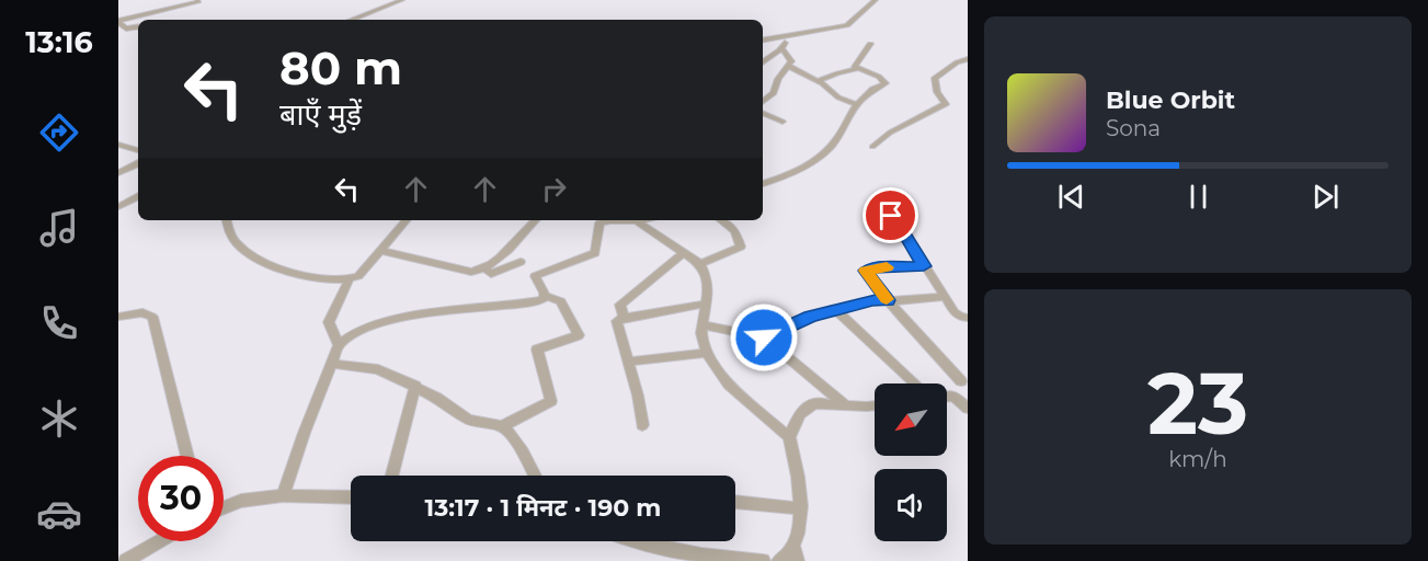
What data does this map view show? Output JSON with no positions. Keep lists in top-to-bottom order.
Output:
{
  "north": "bottom left",
  "page": {
    "tabs": "13:16",
    "turn": ["80 m", "बाएँ मुड़ें"],
    "song": ["Blue Orbit", "Sona"],
    "tile": ["23", "km/h"],
    "limit": "30",
    "trip": "13:17 · 1 मिनट · 190 m"
  }
}
